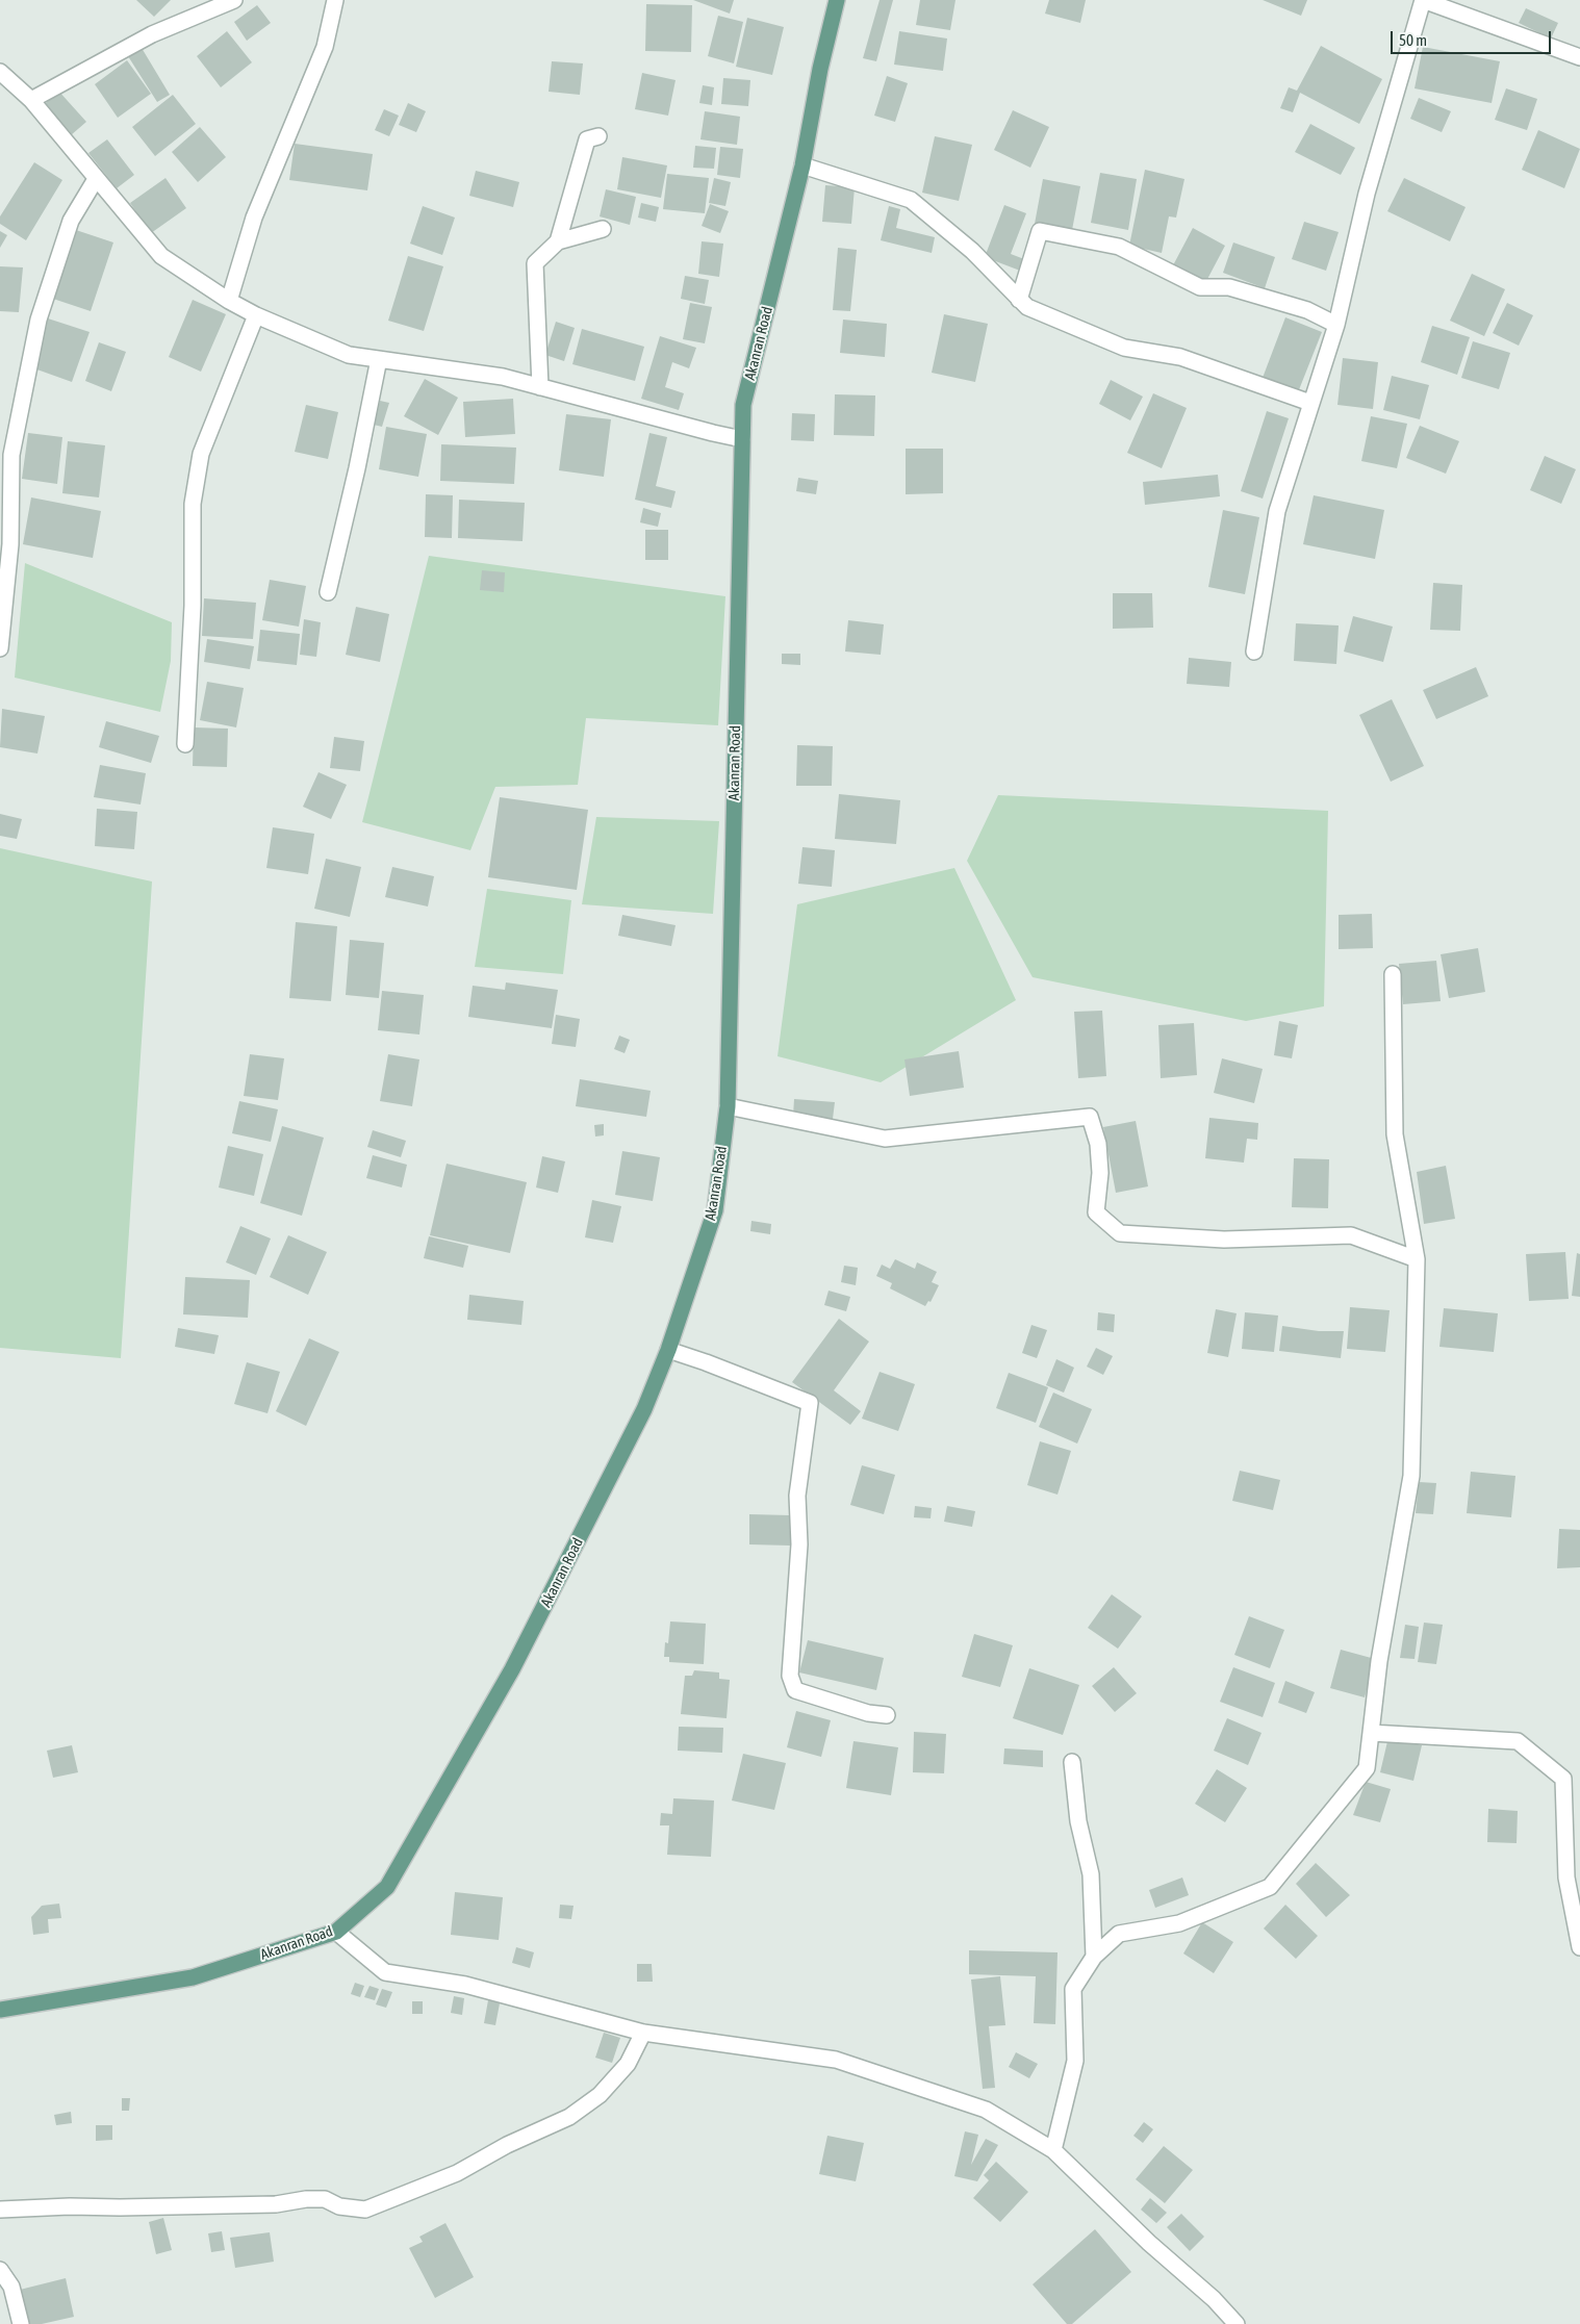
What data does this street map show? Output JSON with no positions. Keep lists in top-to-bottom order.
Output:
{
  "streets": {
    "main road": ["Akanran Road"]
  },
  "scale_bar": "50 m"
}
